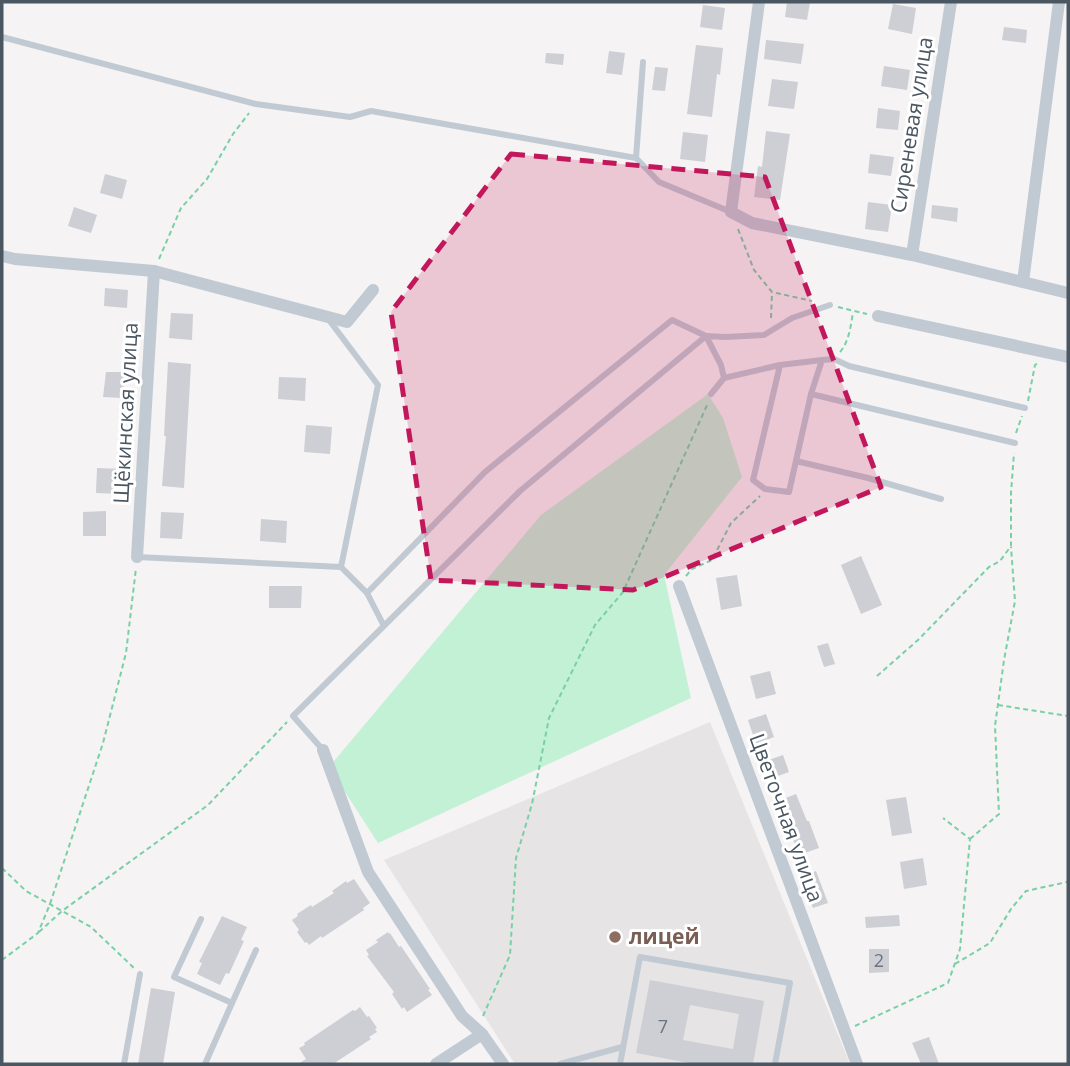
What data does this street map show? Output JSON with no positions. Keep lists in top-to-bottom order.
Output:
{
  "streets": {
    "street": ["Сиреневая улица", "Щёкинская улица", "Цветочная улица"]
  },
  "places": ["лицей"],
  "house_numbers": ["2", "7"]
}
